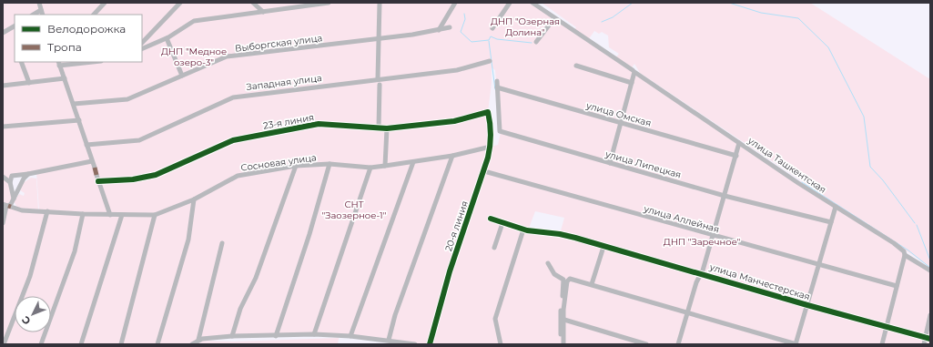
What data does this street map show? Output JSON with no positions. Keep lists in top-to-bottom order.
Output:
{
  "streets": {
    "street": [
      "Выборгская улица",
      "Западная улица",
      "улица Омская",
      "23-я линия",
      "Сосновая улица",
      "улица Липецкая",
      "улица Ташкентская",
      "улица Аллейная",
      "20-я линия",
      "улица Манчестерская"
    ]
  },
  "crossings": [
    ["улица Омская", "улица Липецкая"],
    ["23-я линия", "20-я линия"],
    ["Сосновая улица", "20-я линия"],
    ["улица Аллейная", "20-я линия"]
  ],
  "parks": [
    "ДНП \"Озерная Долина\"",
    "ДНП \"Медное озеро-3\"",
    "СНТ \"Заозерное-1\"",
    "ДНП \"Заречное\""
  ],
  "legend": ["Велодорожка", "Тропа"],
  "north": "bottom left"
}
